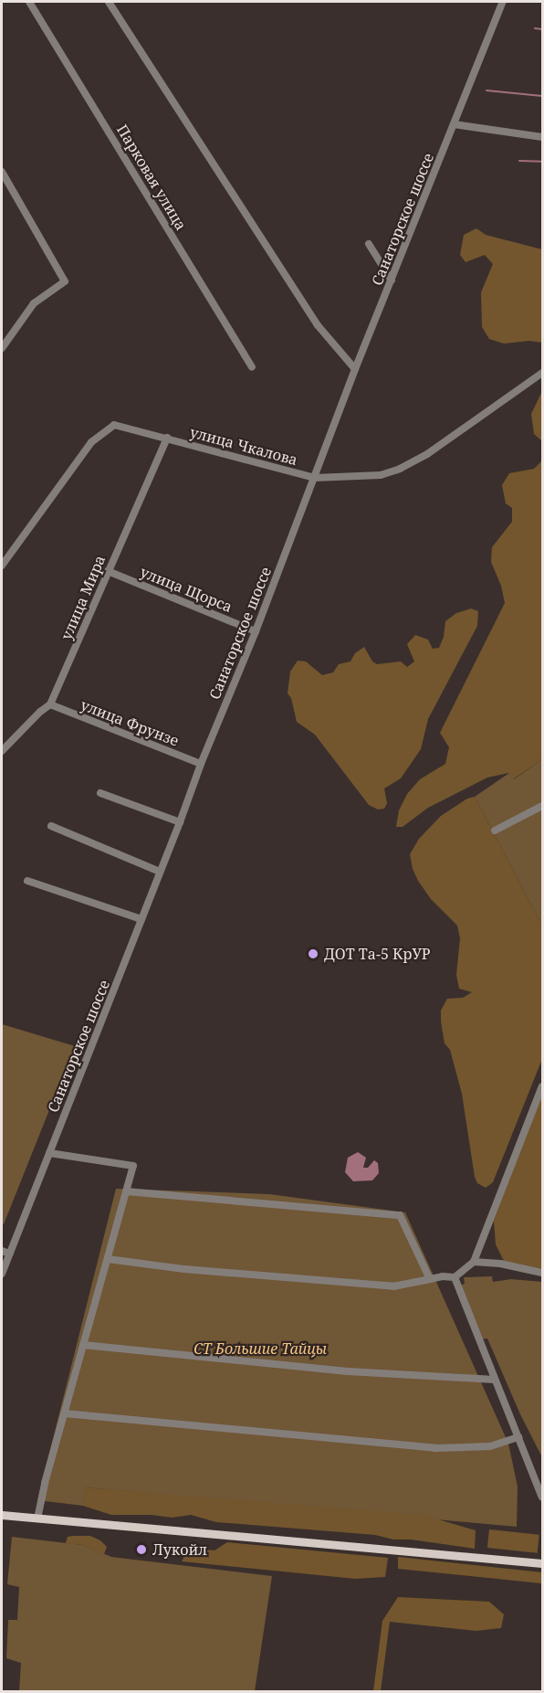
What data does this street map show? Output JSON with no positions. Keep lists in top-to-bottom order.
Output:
{
  "streets": {
    "street": [
      "Парковая улица",
      "Санаторское шоссе",
      "улица Чкалова",
      "улица Щорса",
      "улица Мира",
      "улица Фрунзе"
    ]
  },
  "crossings": [
    ["Санаторское шоссе", "улица Чкалова"],
    ["Санаторское шоссе", "улица Щорса"],
    ["Санаторское шоссе", "улица Фрунзе"],
    ["улица Чкалова", "улица Мира"],
    ["улица Щорса", "улица Мира"],
    ["улица Мира", "улица Фрунзе"]
  ],
  "parks": ["СТ Большие Тайцы"],
  "places": ["ДОТ Та-5 КрУР", "Лукойл"]
}
